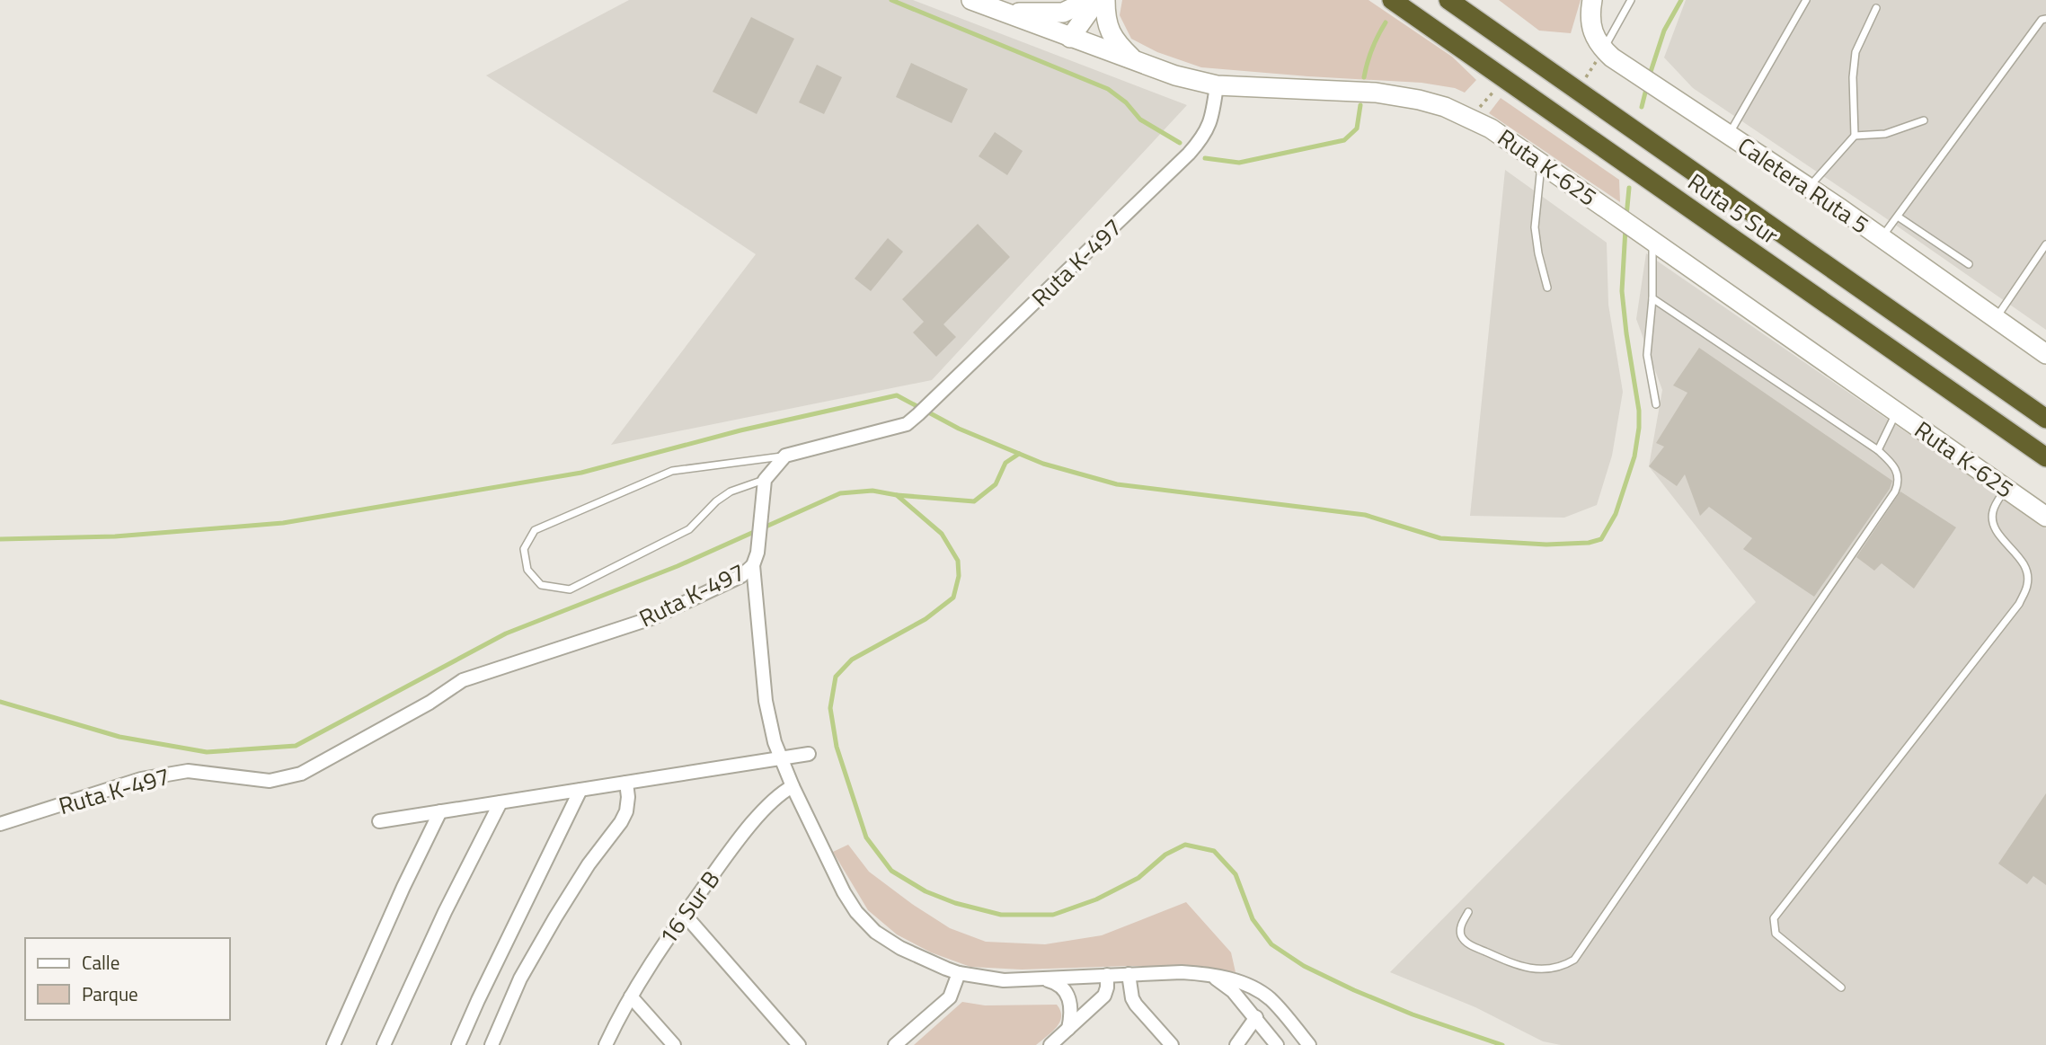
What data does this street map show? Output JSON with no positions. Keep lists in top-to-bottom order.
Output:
{
  "streets": {
    "highway": ["Ruta 5 Sur"],
    "main road": ["Ruta K-625", "Caletera Ruta 5"],
    "street": ["Ruta K-497", "16 Sur B"]
  },
  "crossings": [
    ["Ruta K-625", "Ruta K-497"]
  ],
  "legend": ["Calle", "Parque"]
}
